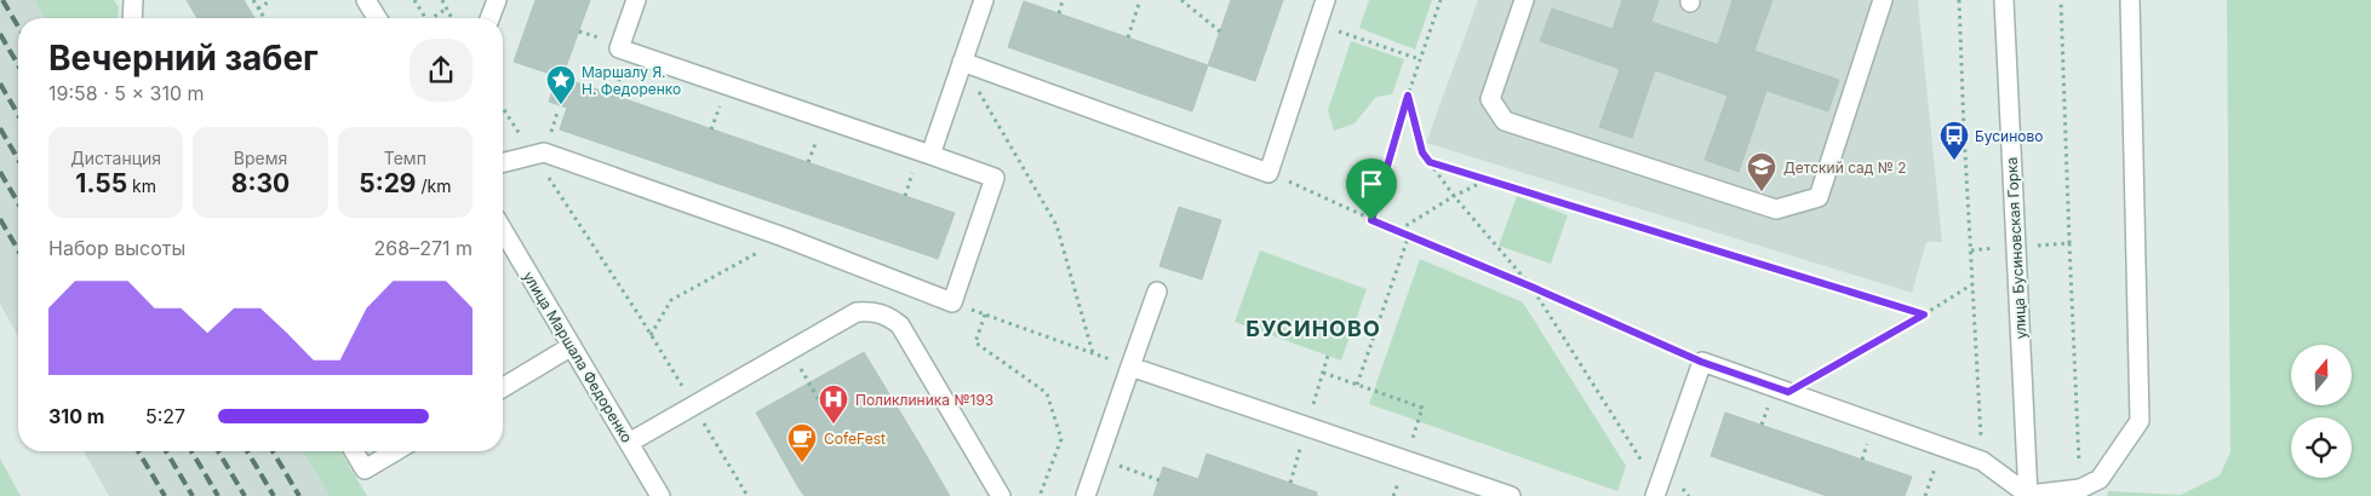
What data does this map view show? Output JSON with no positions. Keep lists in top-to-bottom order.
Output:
{
  "streets": {
    "street": ["улица Бусиновская Горка", "улица Маршала Федоренко"]
  },
  "districts": ["БУСИНОВО"],
  "places": {
    "place": ["Маршалу Я. Н. Федоренко"],
    "bus stop": ["Бусиново"],
    "school or university": ["Детский сад № 2"],
    "hospital": ["Поликлиника №193"],
    "cafe": ["CofeFest"]
  },
  "north": "top",
  "page": {
    "heading": ["Вечерний забег", "19:58 · 5 × 310 m"],
    "stats": [
      ["Дистанция", "1.55 km"],
      ["Время", "8:30"],
      ["Темп", "5:29 /km"]
    ],
    "chart": ["Набор высоты", "268–271 m"],
    "list": [
      {
        "name": "310 m",
        "note": "5:27"
      }
    ]
  }
}
